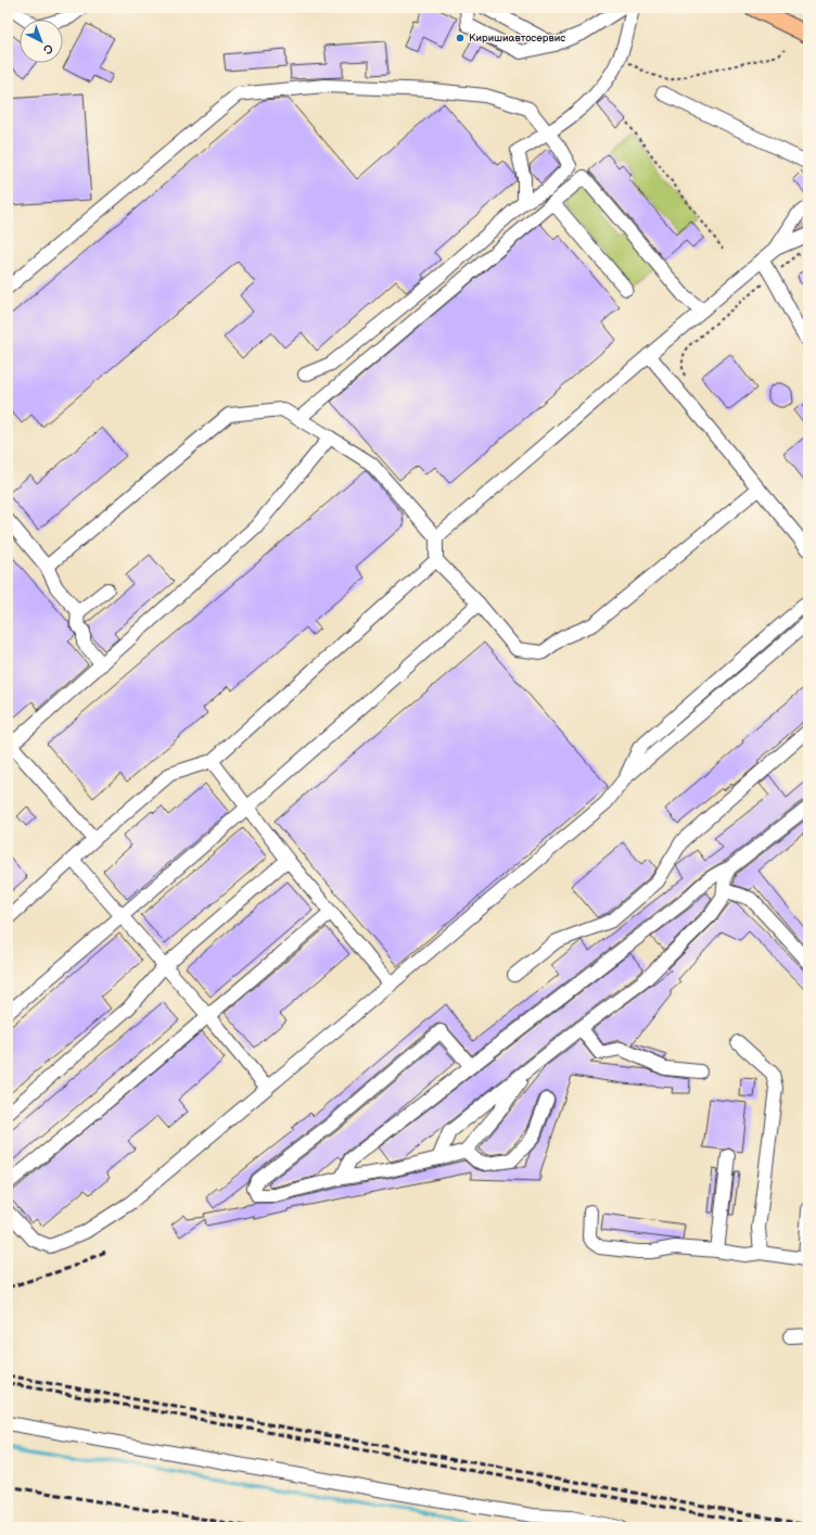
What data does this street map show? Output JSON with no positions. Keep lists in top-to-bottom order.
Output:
{
  "places": ["Киришиавтосервис"],
  "north": "bottom right"
}
